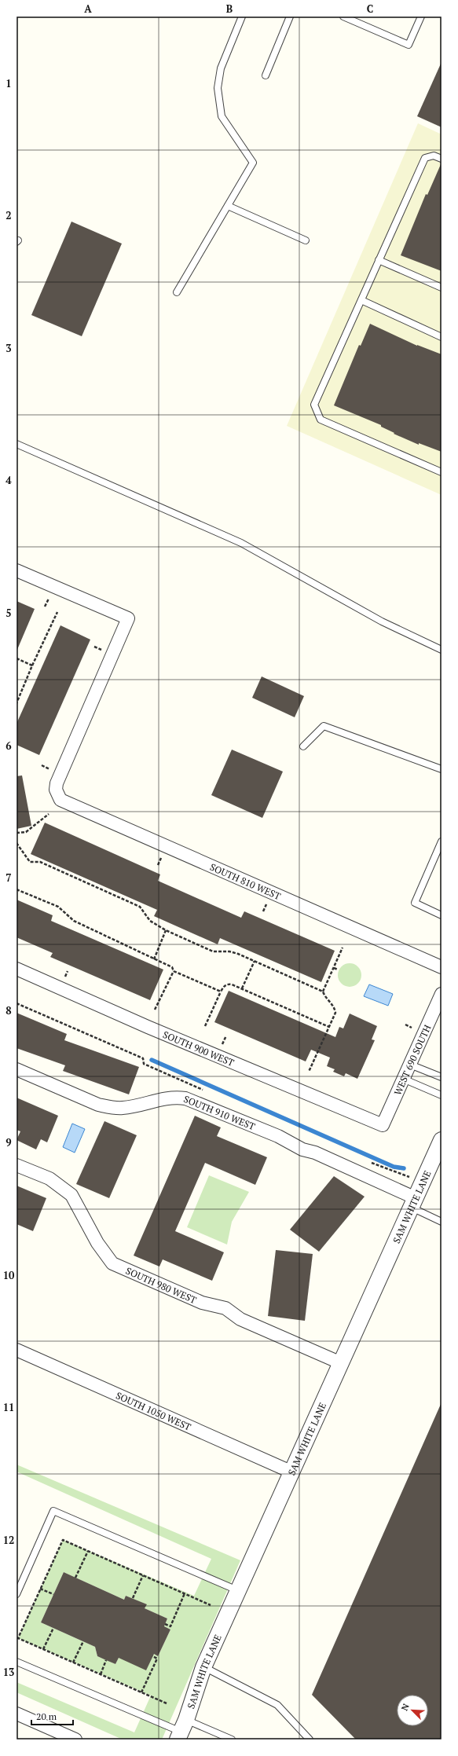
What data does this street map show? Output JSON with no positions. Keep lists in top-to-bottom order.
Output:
{
  "streets": {
    "street": [
      "SOUTH 810 WEST",
      "SOUTH 900 WEST",
      "WEST 690 SOUTH",
      "SOUTH 910 WEST",
      "SAM WHITE LANE",
      "SOUTH 980 WEST",
      "SOUTH 1050 WEST"
    ]
  },
  "crossings": [
    ["SOUTH 900 WEST", "WEST 690 SOUTH"],
    ["SOUTH 910 WEST", "SAM WHITE LANE"],
    ["SAM WHITE LANE", "SOUTH 980 WEST"],
    ["SAM WHITE LANE", "SOUTH 1050 WEST"]
  ],
  "scale_bar": "20 m",
  "north": "top left",
  "grid": {
    "columns": ["A", "B", "C"],
    "rows": [
      "1",
      "2",
      "3",
      "4",
      "5",
      "6",
      "7",
      "8",
      "9",
      "10",
      "11",
      "12",
      "13"
    ]
  }
}
